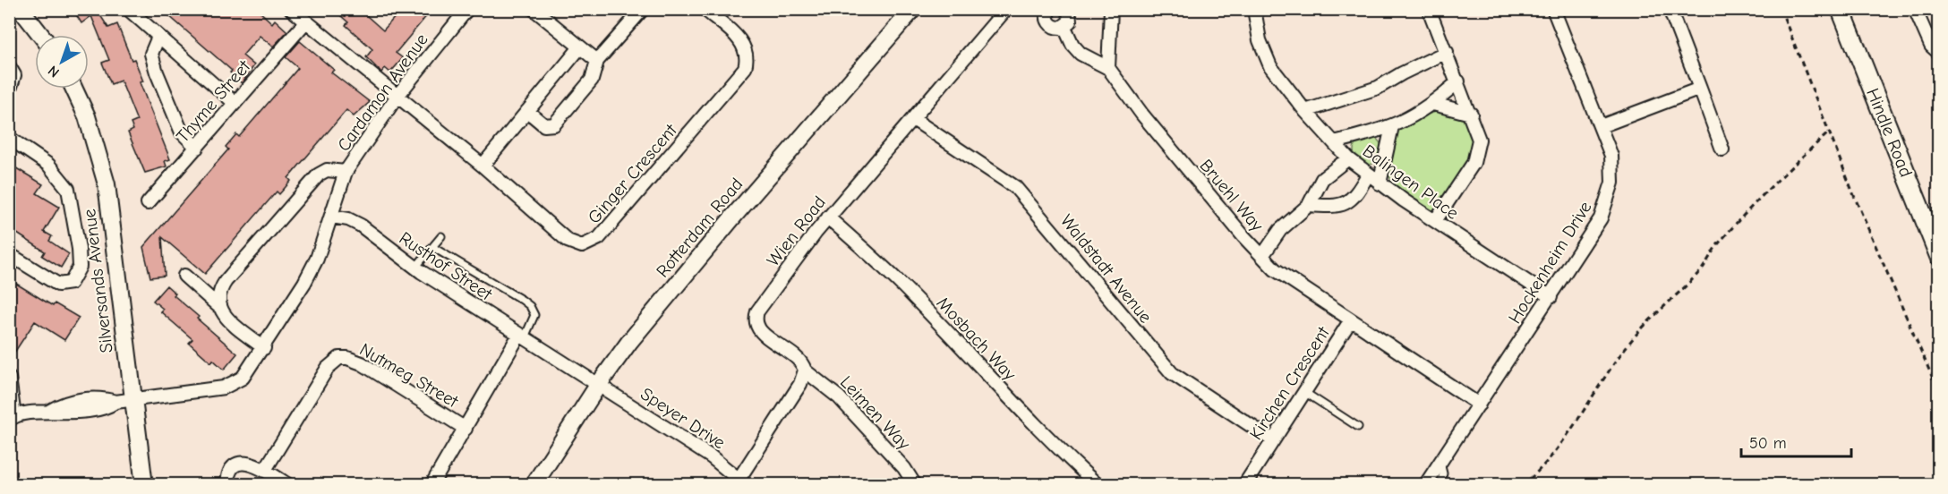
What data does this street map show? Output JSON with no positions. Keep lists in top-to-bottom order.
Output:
{
  "streets": {
    "main road": ["Hindle Road"],
    "street": [
      "Cardamon Avenue",
      "Thyme Street",
      "Ginger Crescent",
      "Balingen Place",
      "Bruehl Way",
      "Rotterdam Road",
      "Wien Road",
      "Hockenheim Drive",
      "Rusthof Street",
      "Waldstadt Avenue",
      "Silversands Avenue",
      "Mosbach Way",
      "Nutmeg Street",
      "Kirchen Crescent",
      "Leimen Way",
      "Speyer Drive"
    ]
  },
  "crossings": [
    ["Cardamon Avenue", "Ginger Crescent"],
    ["Cardamon Avenue", "Rusthof Street"],
    ["Cardamon Avenue", "Silversands Avenue"],
    ["Thyme Street", "Ginger Crescent"],
    ["Balingen Place", "Hockenheim Drive"],
    ["Bruehl Way", "Kirchen Crescent"],
    ["Rotterdam Road", "Speyer Drive"],
    ["Wien Road", "Waldstadt Avenue"],
    ["Wien Road", "Mosbach Way"],
    ["Wien Road", "Leimen Way"],
    ["Hockenheim Drive", "Kirchen Crescent"],
    ["Rusthof Street", "Speyer Drive"],
    ["Waldstadt Avenue", "Kirchen Crescent"]
  ],
  "scale_bar": "50 m",
  "north": "bottom left"
}
